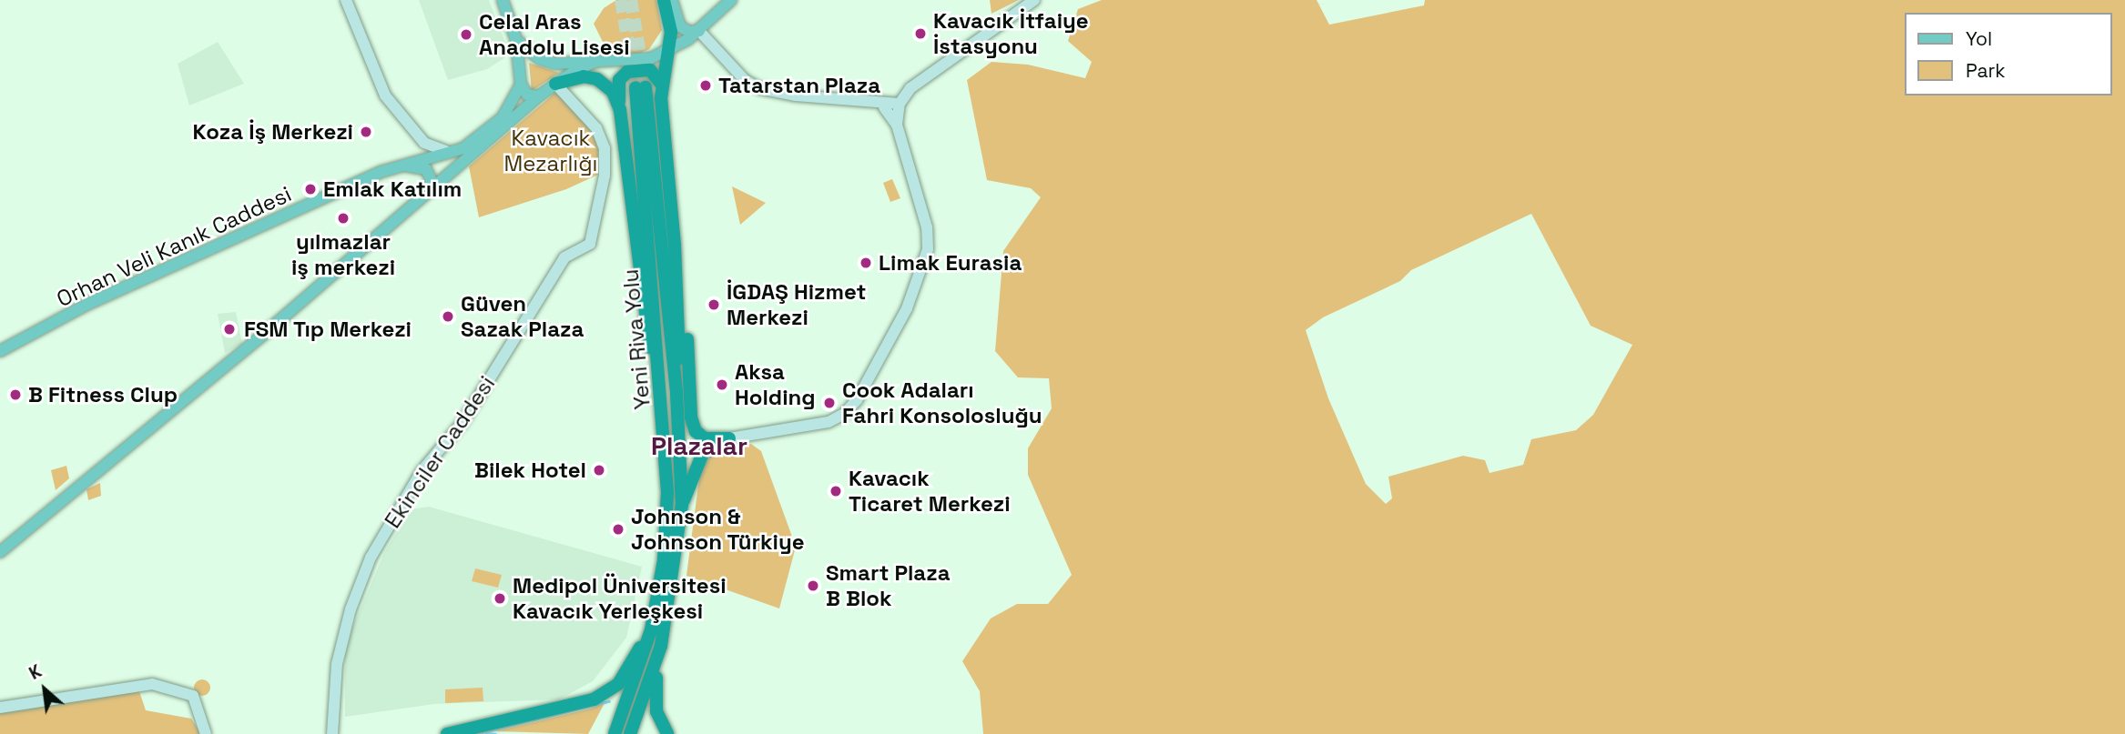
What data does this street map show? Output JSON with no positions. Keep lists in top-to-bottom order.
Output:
{
  "streets": {
    "highway": ["Yeni Riva Yolu"],
    "main road": ["Orhan Veli Kanık Caddesi"],
    "street": ["Ekinciler Caddesi"]
  },
  "districts": ["Plazalar"],
  "parks": ["Kavacık Mezarlığı"],
  "places": [
    "Kavacık İtfaiye İstasyonu",
    "Celal Aras Anadolu Lisesi",
    "Tatarstan Plaza",
    "Koza İş Merkezi",
    "Emlak Katılım",
    "yılmazlar iş merkezi",
    "Limak Eurasia",
    "İGDAŞ Hizmet Merkezi",
    "Güven Sazak Plaza",
    "FSM Tıp Merkezi",
    "Aksa Holding",
    "B Fitness Clup",
    "Cook Adaları Fahri Konsolosluğu",
    "Bilek Hotel",
    "Kavacık Ticaret Merkezi",
    "Johnson & Johnson Türkiye",
    "Smart Plaza B Blok",
    "Medipol Üniversitesi Kavacık Yerleşkesi"
  ],
  "legend": ["Yol", "Park"],
  "north": "top left"
}
